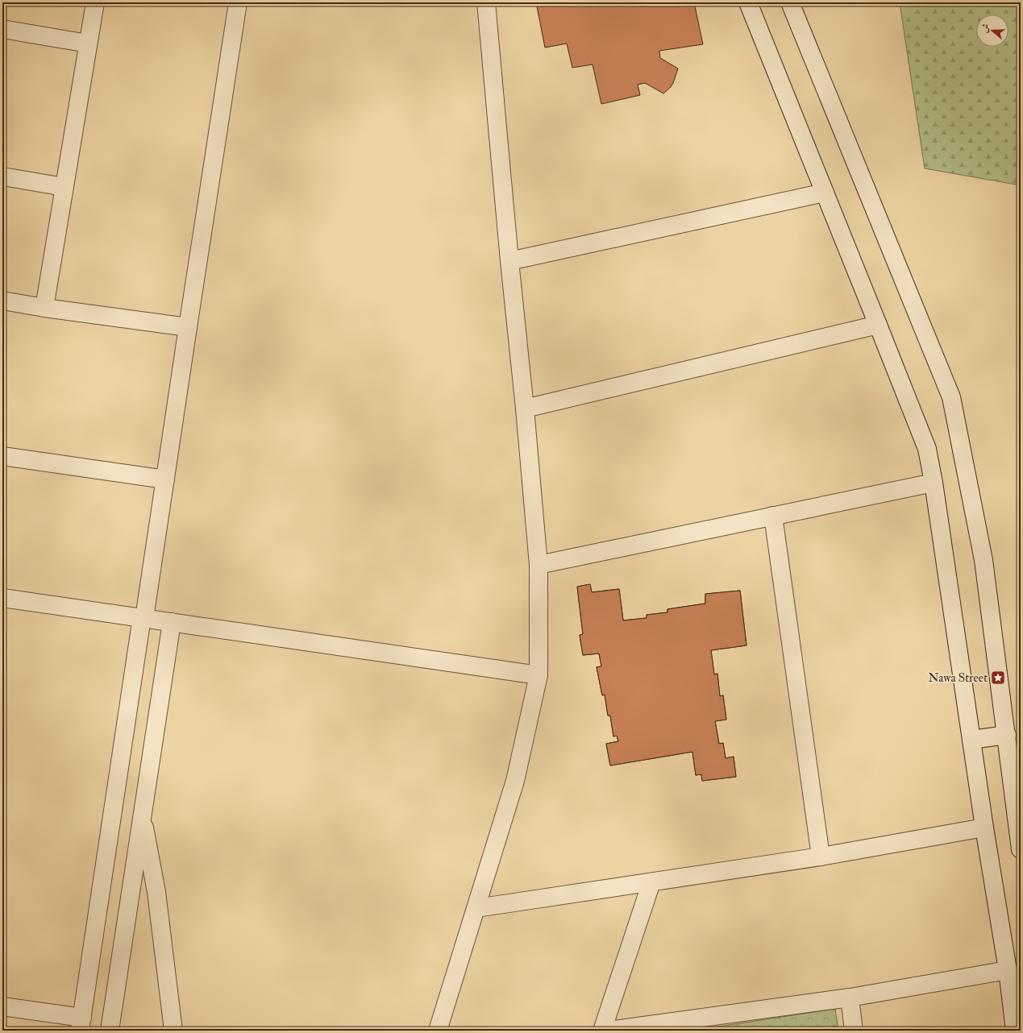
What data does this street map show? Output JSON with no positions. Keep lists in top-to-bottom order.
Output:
{
  "places": {
    "place": ["Nawa Street"]
  },
  "north": "left"
}
